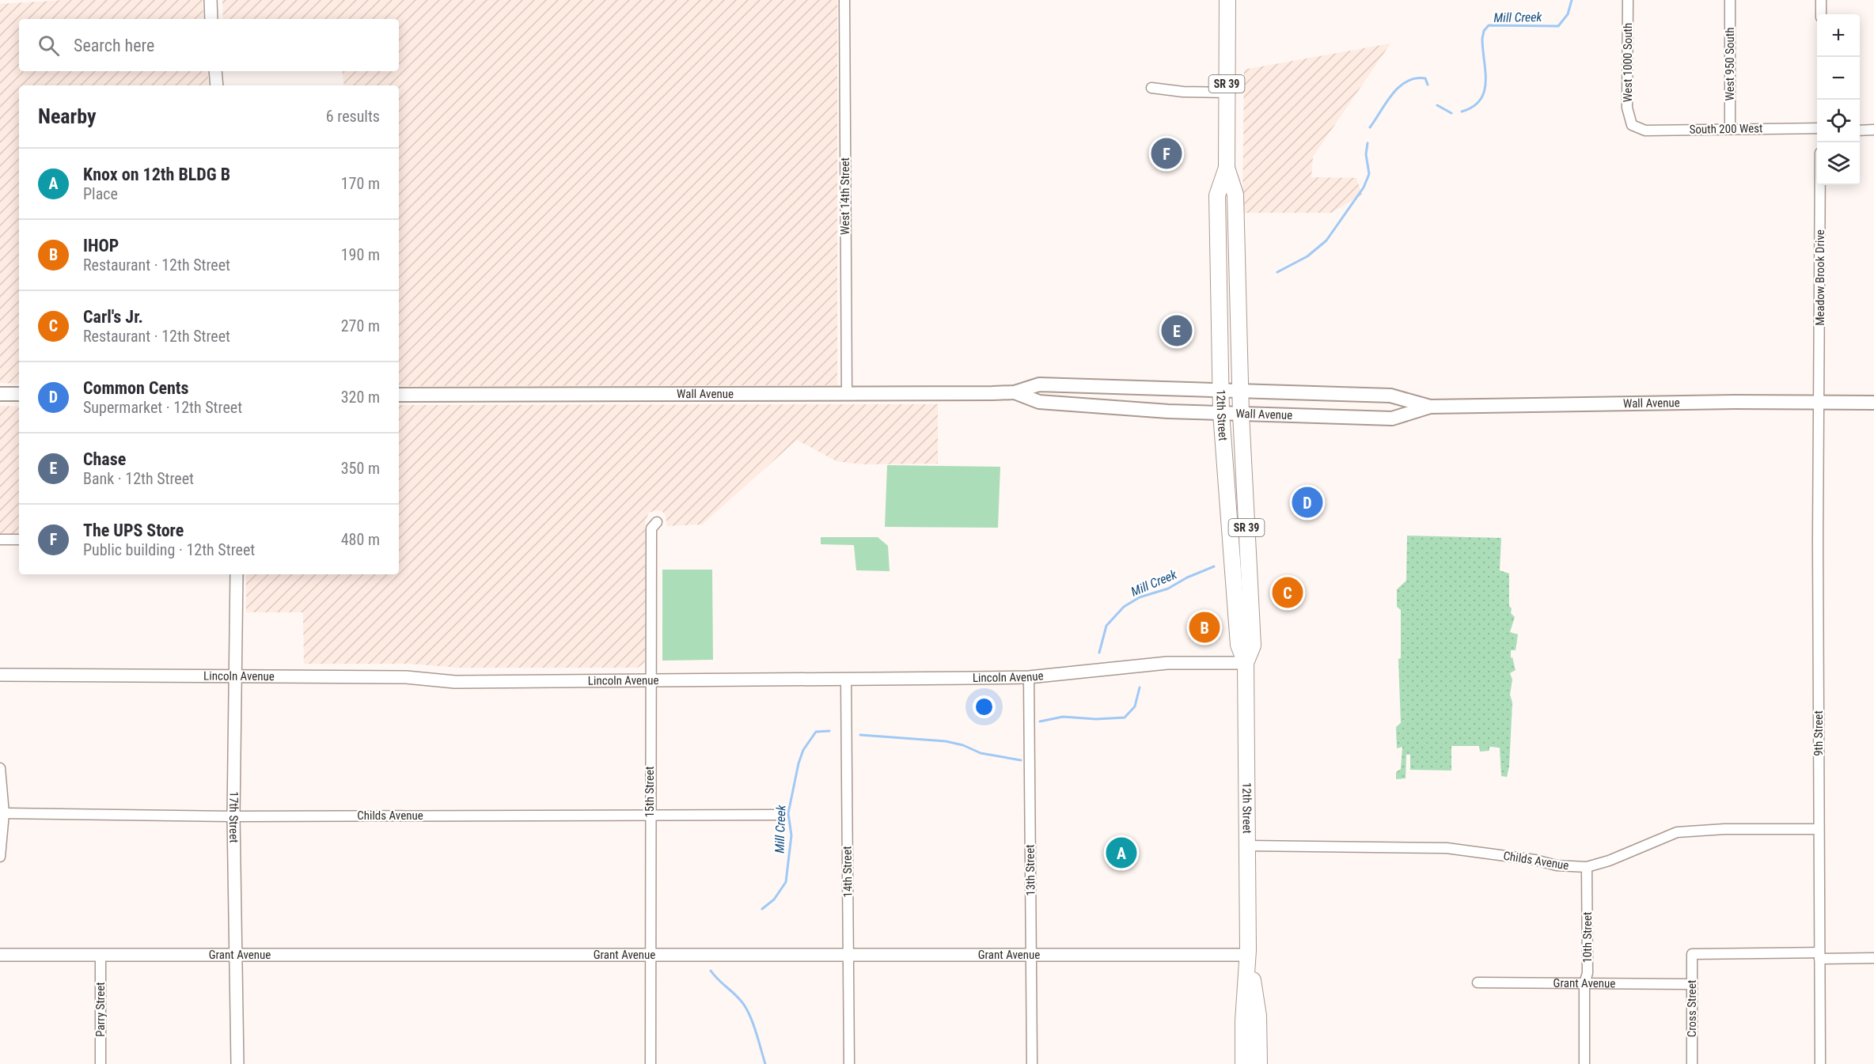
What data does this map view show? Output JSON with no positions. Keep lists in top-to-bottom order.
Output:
{
  "streets": {
    "main road": ["SR 39", "Wall Avenue", "12th Street"],
    "street": [
      "West 1000 South",
      "West 950 South",
      "South 200 West",
      "West 14th Street",
      "Meadow Brook Drive",
      "Lincoln Avenue",
      "9th Street",
      "15th Street",
      "Childs Avenue",
      "17th Street",
      "13th Street",
      "14th Street",
      "10th Street",
      "Grant Avenue",
      "Cross Street",
      "Parry Street"
    ]
  },
  "crossings": [
    ["West 1000 South", "South 200 West"],
    ["West 950 South", "South 200 West"],
    ["West 14th Street", "Wall Avenue"],
    ["Meadow Brook Drive", "Wall Avenue"],
    ["Meadow Brook Drive", "9th Street"],
    ["Wall Avenue", "12th Street"],
    ["Wall Avenue", "9th Street"],
    ["12th Street", "Lincoln Avenue"],
    ["12th Street", "Childs Avenue"],
    ["12th Street", "Grant Avenue"],
    ["Lincoln Avenue", "15th Street"],
    ["Lincoln Avenue", "17th Street"],
    ["Lincoln Avenue", "13th Street"],
    ["Lincoln Avenue", "14th Street"],
    ["9th Street", "Childs Avenue"],
    ["9th Street", "Cross Street"],
    ["15th Street", "Childs Avenue"],
    ["15th Street", "Grant Avenue"],
    ["Childs Avenue", "17th Street"],
    ["Childs Avenue", "10th Street"],
    ["17th Street", "Grant Avenue"],
    ["13th Street", "Grant Avenue"],
    ["14th Street", "Grant Avenue"],
    ["10th Street", "Grant Avenue"],
    ["Grant Avenue", "Cross Street"],
    ["Grant Avenue", "Parry Street"]
  ],
  "water": ["Mill Creek"],
  "page": {
    "map_buttons": ["+", "−"],
    "search": "Search here",
    "heading": ["Nearby", "6 results"],
    "pins": [
      "F",
      "E",
      "D",
      "C",
      "B",
      "A"
    ],
    "list": [
      {
        "mark": "A",
        "name": "Knox on 12th BLDG B",
        "note": "Place",
        "value": "170 m"
      },
      {
        "mark": "B",
        "name": "IHOP",
        "note": "Restaurant · 12th Street",
        "value": "190 m"
      },
      {
        "mark": "C",
        "name": "Carl's Jr.",
        "note": "Restaurant · 12th Street",
        "value": "270 m"
      },
      {
        "mark": "D",
        "name": "Common Cents",
        "note": "Supermarket · 12th Street",
        "value": "320 m"
      },
      {
        "mark": "E",
        "name": "Chase",
        "note": "Bank · 12th Street",
        "value": "350 m"
      },
      {
        "mark": "F",
        "name": "The UPS Store",
        "note": "Public building · 12th Street",
        "value": "480 m"
      }
    ]
  }
}
